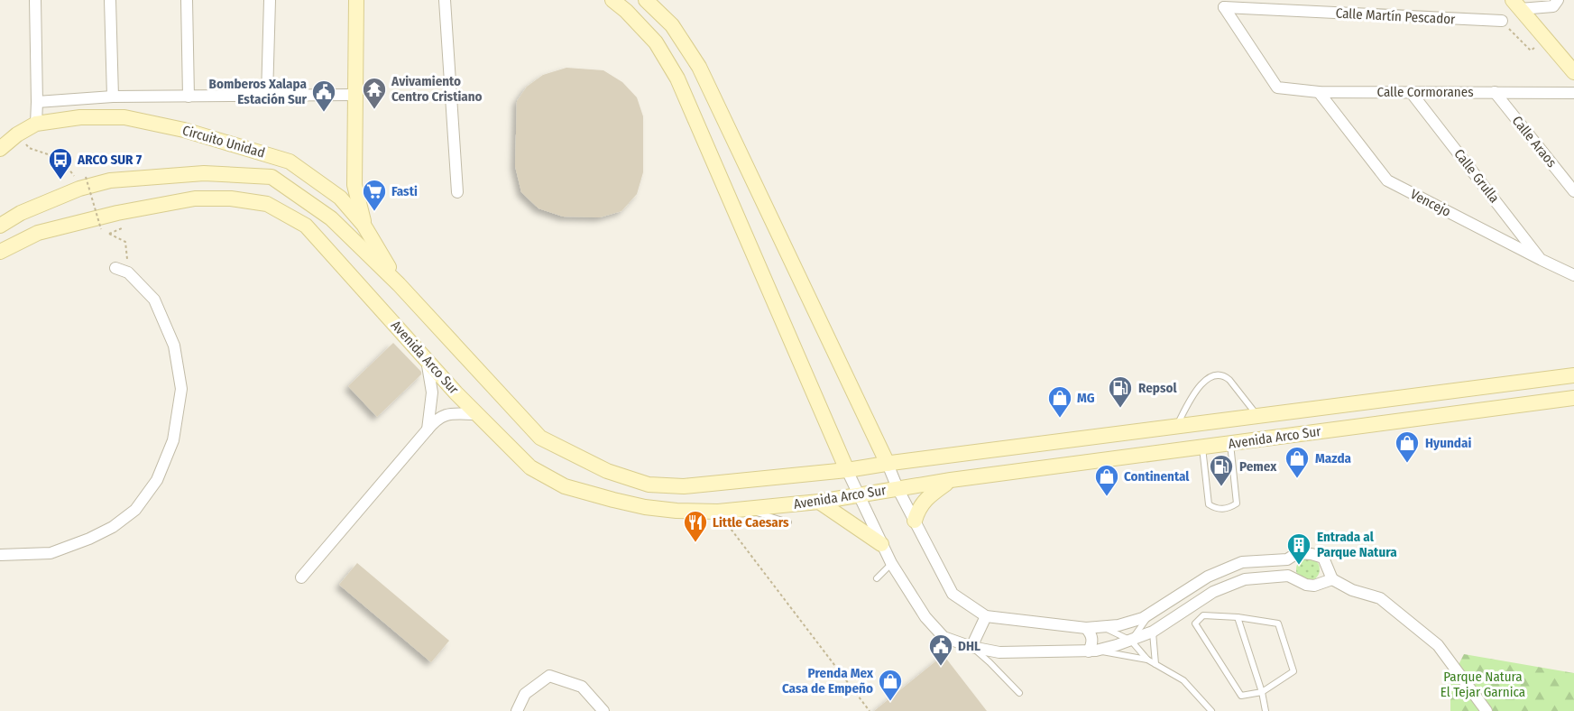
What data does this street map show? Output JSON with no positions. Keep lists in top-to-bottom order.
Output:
{
  "streets": {
    "main road": ["Circuito Unidad", "Avenida Arco Sur"],
    "street": [
      "Calle Martín Pescador",
      "Calle Cormoranes",
      "Calle Araos",
      "Calle Grulla",
      "Vencejo"
    ]
  },
  "crossings": [
    ["Calle Martín Pescador", "Calle Cormoranes"],
    ["Calle Cormoranes", "Calle Araos"],
    ["Calle Cormoranes", "Calle Grulla"],
    ["Calle Cormoranes", "Vencejo"],
    ["Circuito Unidad", "Avenida Arco Sur"],
    ["Calle Grulla", "Vencejo"]
  ],
  "parks": ["Parque Natura El Tejar Garnica"],
  "places": {
    "temple": ["Avivamiento Centro Cristiano"],
    "public building": ["Bomberos Xalapa Estación Sur", "DHL"],
    "bus stop": ["ARCO SUR 7"],
    "supermarket": ["Fasti"],
    "fuel station": ["Repsol", "Pemex"],
    "shop": [
      "MG",
      "Hyundai",
      "Mazda",
      "Continental",
      "Prenda Mex Casa de Empeño"
    ],
    "restaurant": ["Little Caesars"],
    "building": ["Entrada al Parque Natura"]
  }
}
